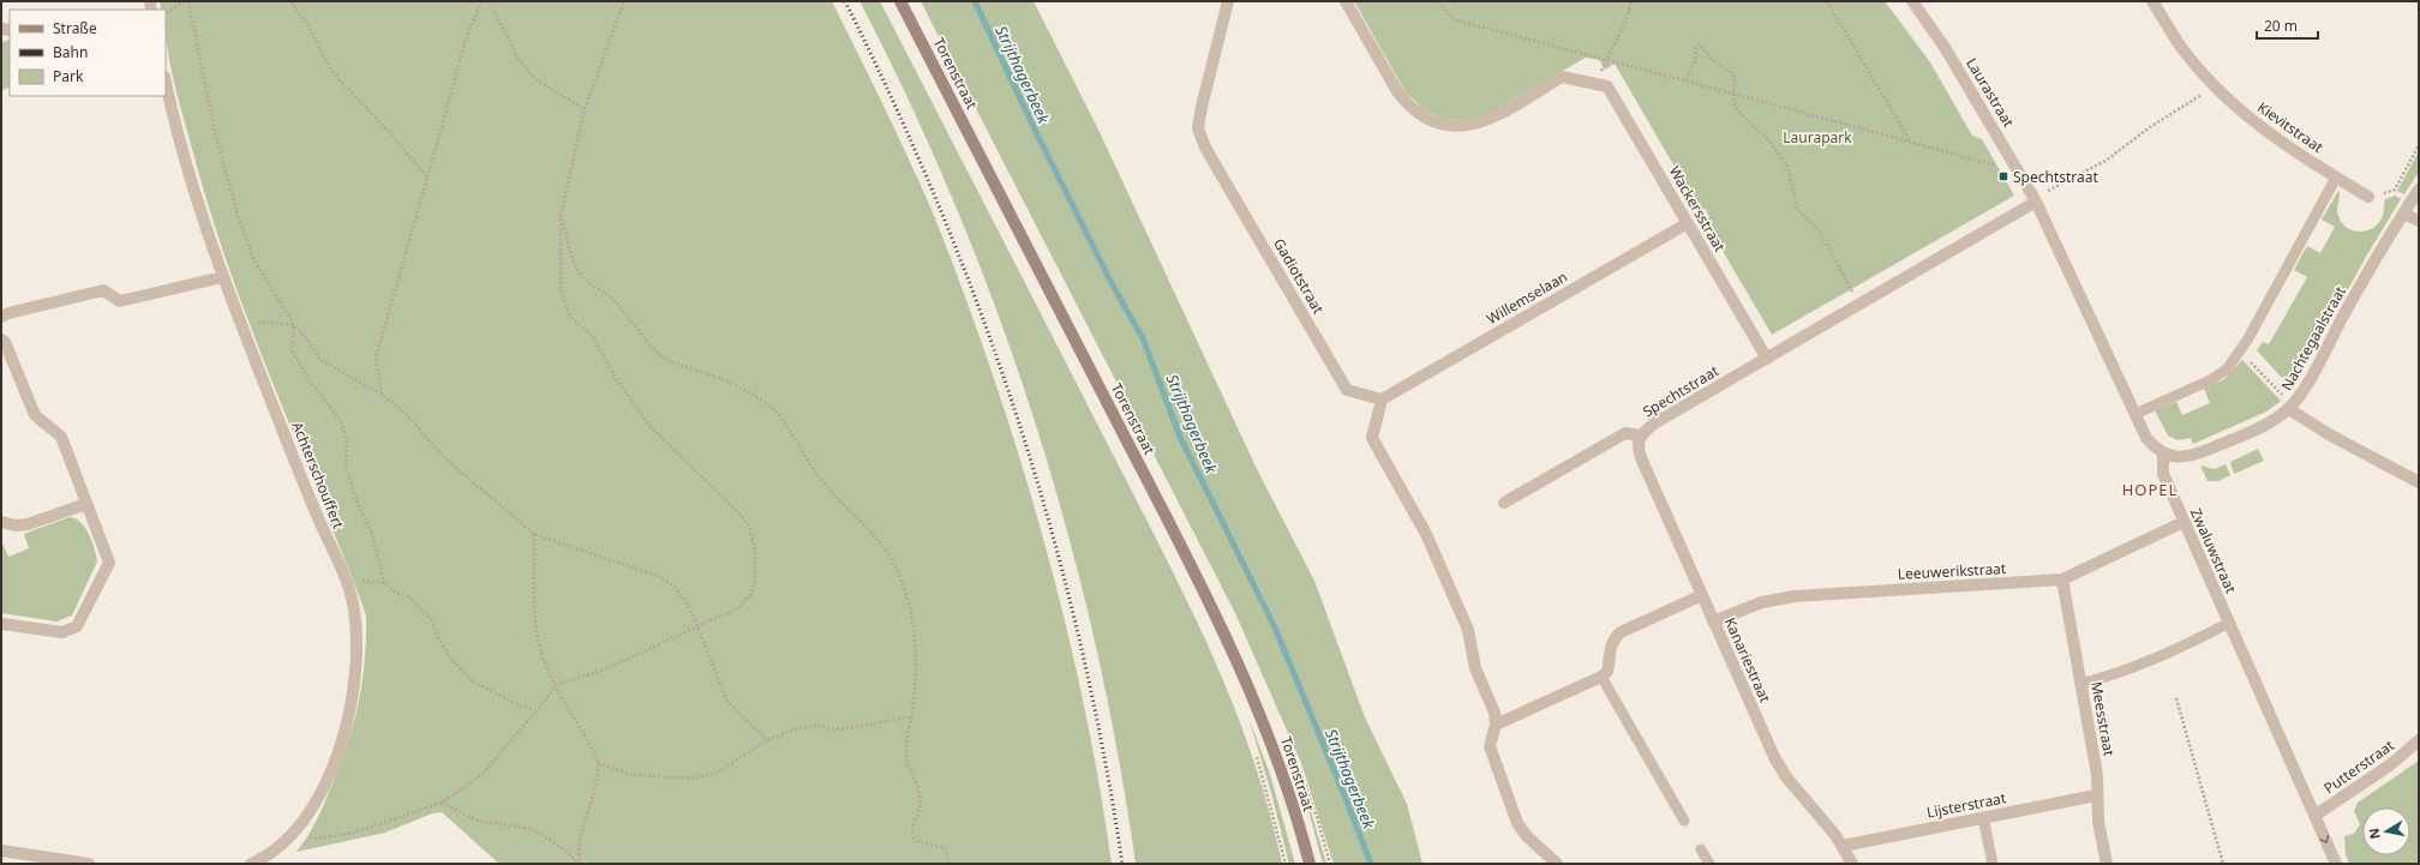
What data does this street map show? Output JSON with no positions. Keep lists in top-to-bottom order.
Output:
{
  "streets": {
    "street": [
      "Torenstraat",
      "Laurastraat",
      "Kievitstraat",
      "Wackersstraat",
      "Gadiotstraat",
      "Willemselaan",
      "Nachtegaalstraat",
      "Spechtstraat",
      "Achterschouffert",
      "Zwaluwstraat",
      "Leeuwerikstraat",
      "Kanariestraat",
      "Meesstraat",
      "Putterstraat",
      "Lijsterstraat"
    ]
  },
  "crossings": [
    ["Laurastraat", "Spechtstraat"],
    ["Wackersstraat", "Willemselaan"],
    ["Wackersstraat", "Spechtstraat"],
    ["Gadiotstraat", "Willemselaan"],
    ["Nachtegaalstraat", "Zwaluwstraat"],
    ["Spechtstraat", "Kanariestraat"],
    ["Zwaluwstraat", "Leeuwerikstraat"],
    ["Zwaluwstraat", "Putterstraat"],
    ["Leeuwerikstraat", "Kanariestraat"],
    ["Leeuwerikstraat", "Meesstraat"],
    ["Kanariestraat", "Lijsterstraat"],
    ["Meesstraat", "Lijsterstraat"]
  ],
  "districts": ["HOPEL"],
  "water": ["Strijthagerbeek"],
  "parks": ["Laurapark"],
  "places": {
    "transit": ["Spechtstraat"]
  },
  "legend": ["Straße", "Bahn", "Park"],
  "scale_bar": "20 m",
  "north": "left"
}
